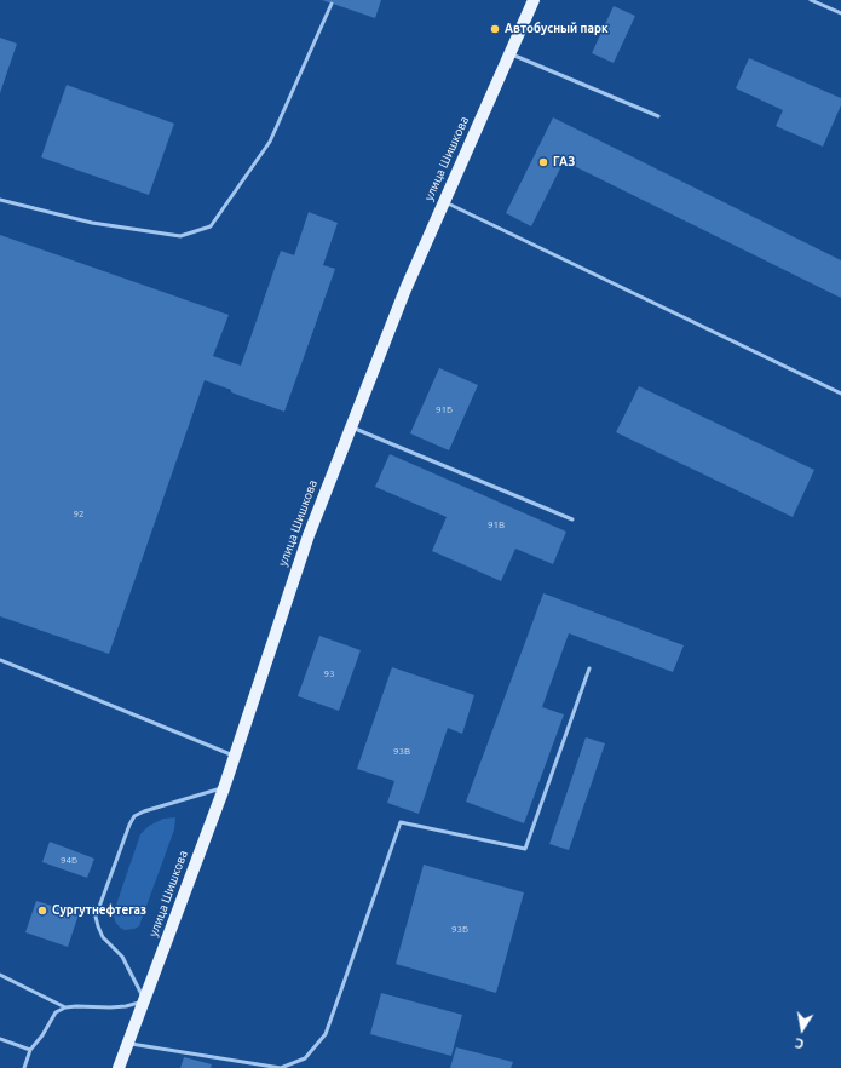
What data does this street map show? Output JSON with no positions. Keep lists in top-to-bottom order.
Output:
{
  "streets": {
    "main road": ["улица Шишкова"]
  },
  "places": ["Автобусный парк", "ГАЗ", "Сургутнефтегаз"],
  "house_numbers": [
    "91Б",
    "92",
    "91В",
    "93",
    "93В",
    "94Б",
    "93Б"
  ],
  "north": "bottom"
}
